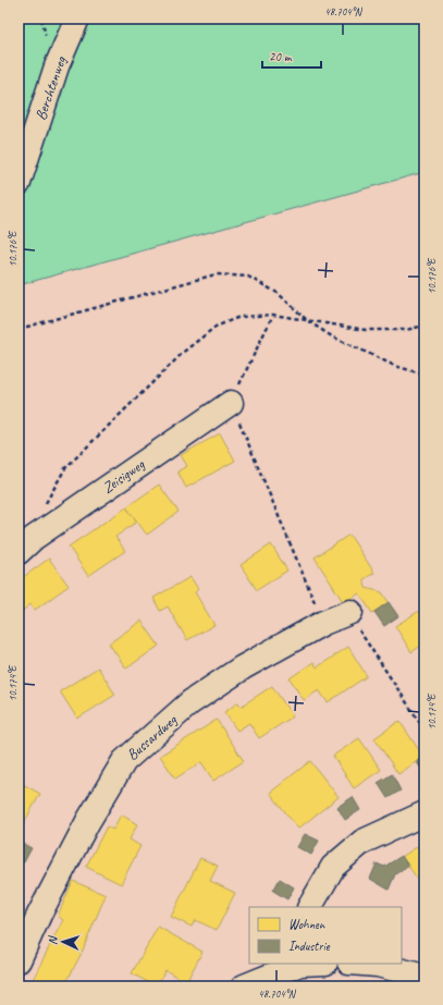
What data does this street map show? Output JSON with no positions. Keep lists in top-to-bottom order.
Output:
{
  "streets": {
    "street": ["Berchtenweg", "Zeisigweg", "Bussardweg"]
  },
  "legend": ["Wohnen", "Industrie"],
  "scale_bar": "20 m",
  "north": "left",
  "coordinates": ["48.704°N", "10.176°E", "10.174°E"]
}
